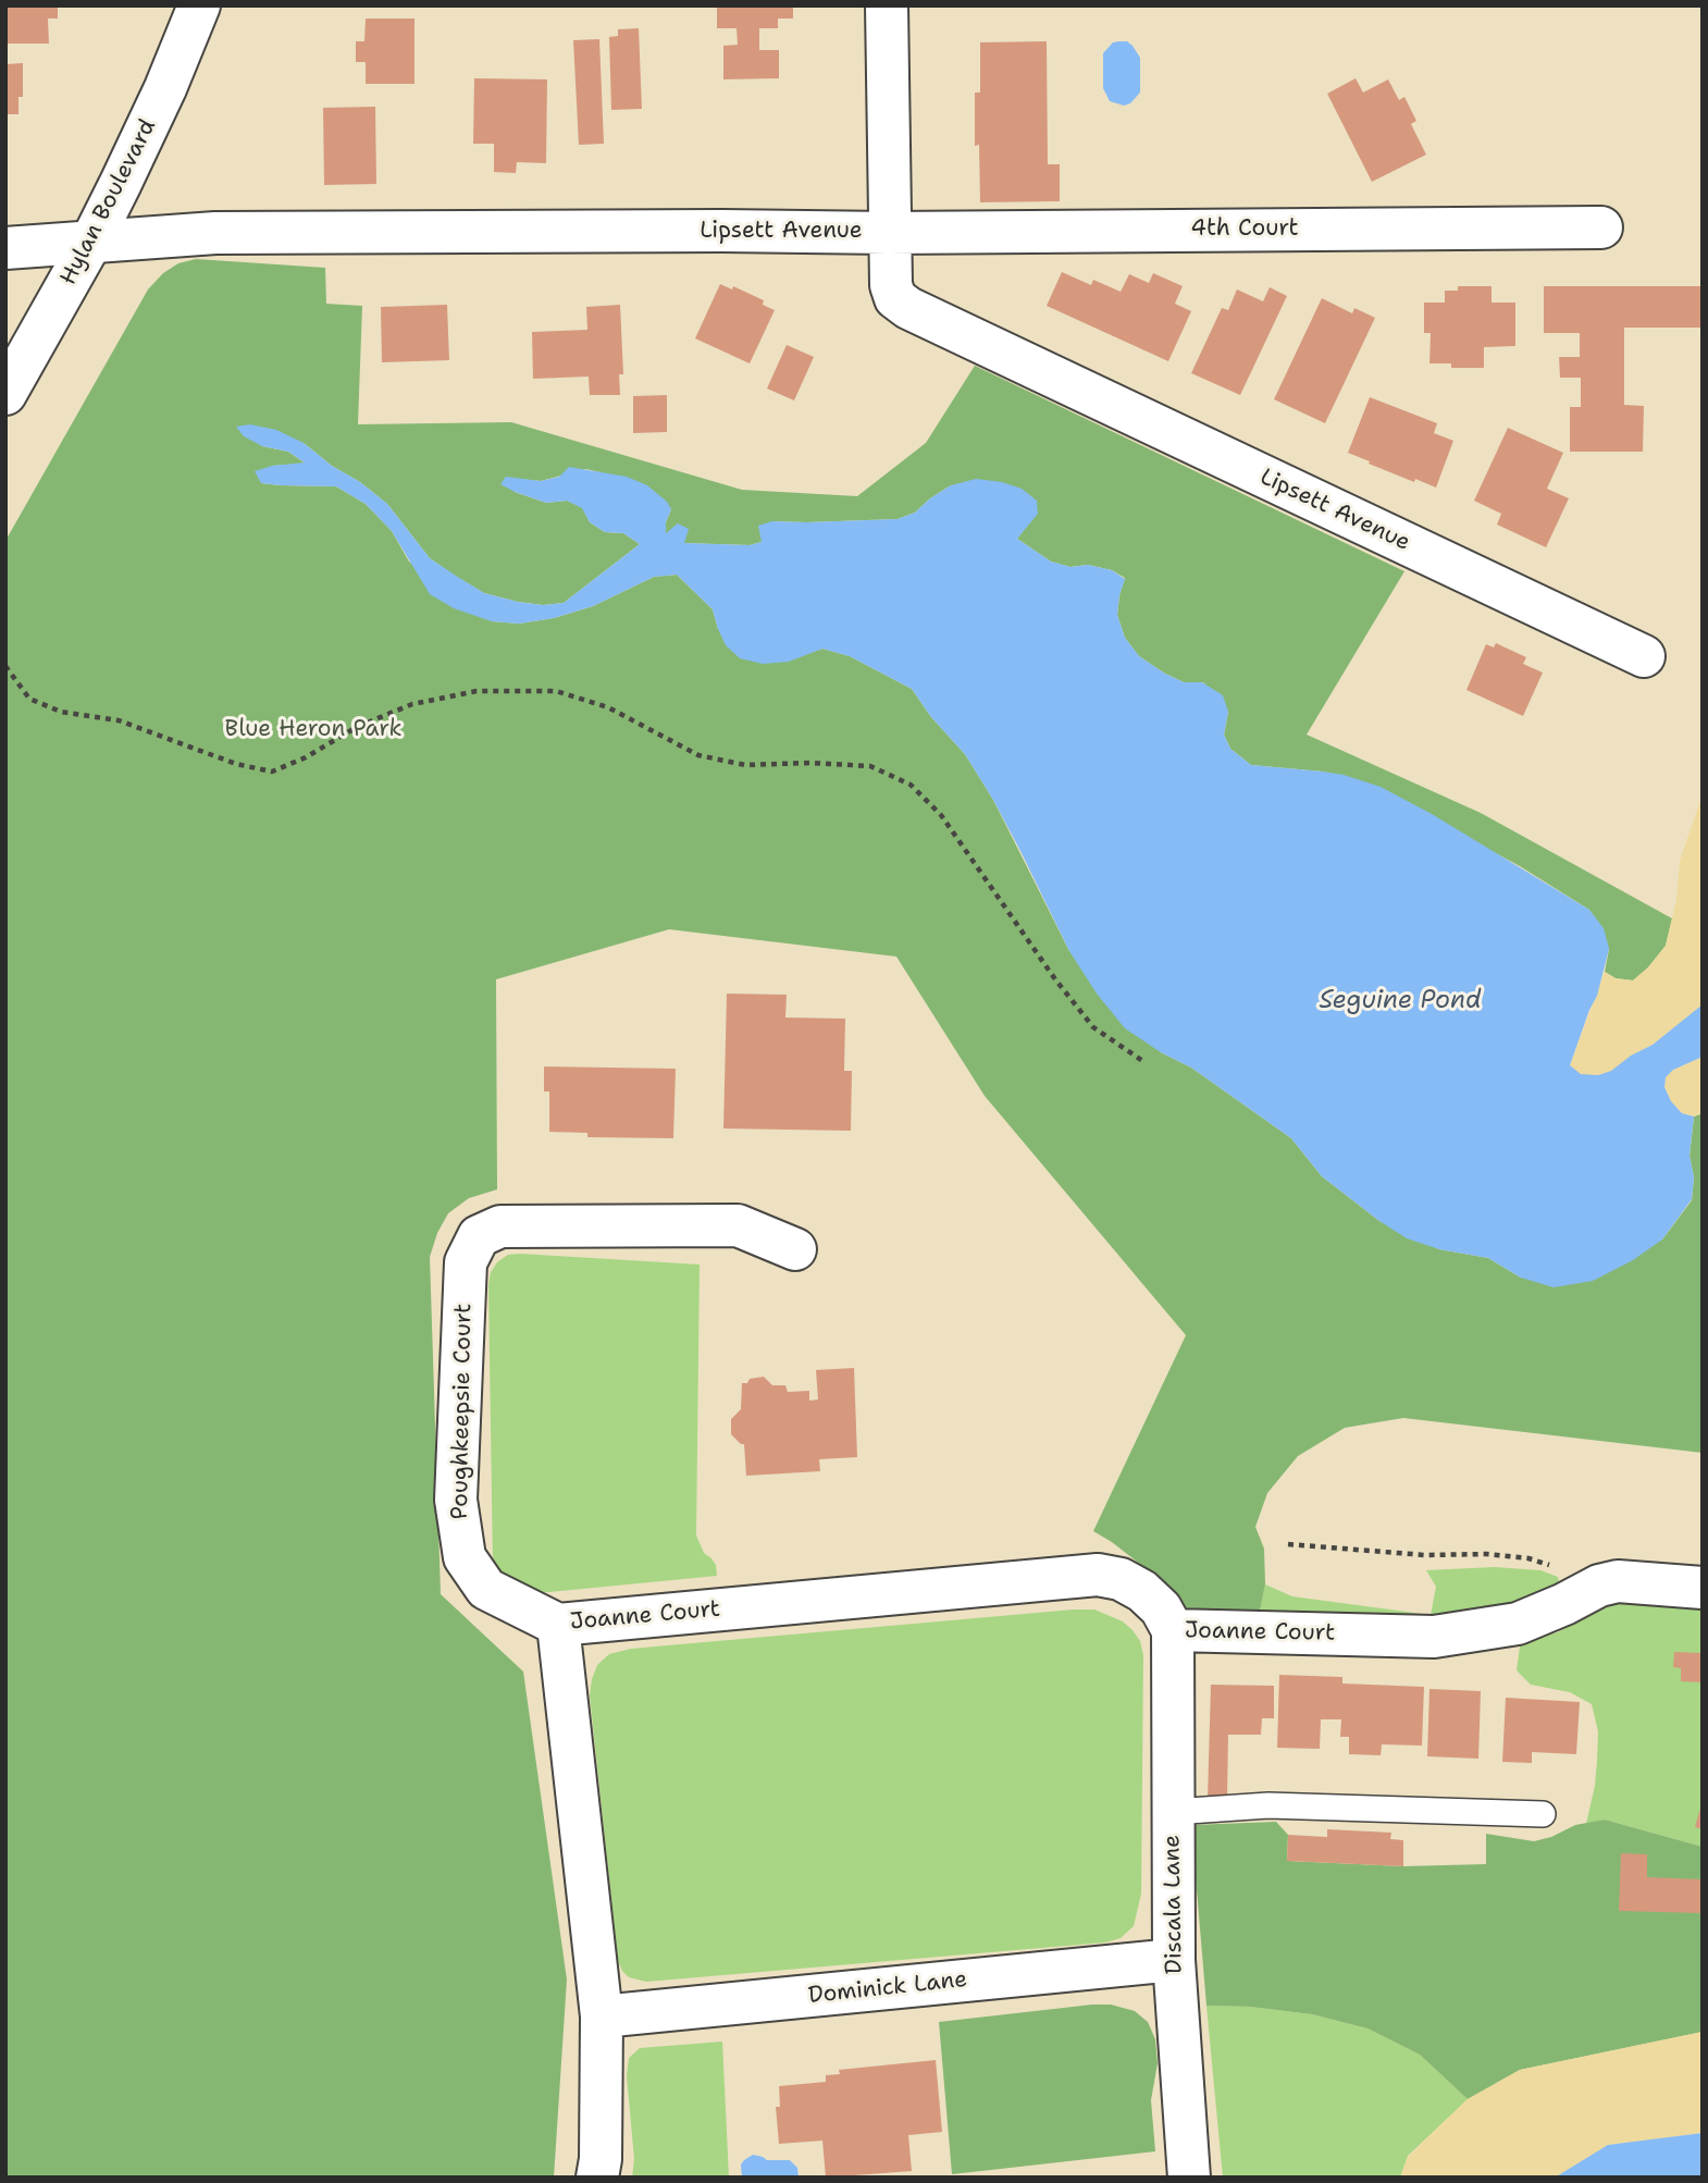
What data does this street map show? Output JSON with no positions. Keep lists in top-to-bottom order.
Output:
{
  "streets": {
    "street": [
      "Hylan Boulevard",
      "4th Court",
      "Lipsett Avenue",
      "Poughkeepsie Court",
      "Joanne Court",
      "Discala Lane",
      "Dominick Lane"
    ]
  },
  "crossings": [
    ["Hylan Boulevard", "Lipsett Avenue"],
    ["4th Court", "Lipsett Avenue"],
    ["Poughkeepsie Court", "Joanne Court"],
    ["Joanne Court", "Discala Lane"],
    ["Discala Lane", "Dominick Lane"]
  ],
  "water": ["Seguine Pond"],
  "parks": ["Blue Heron Park"]
}
